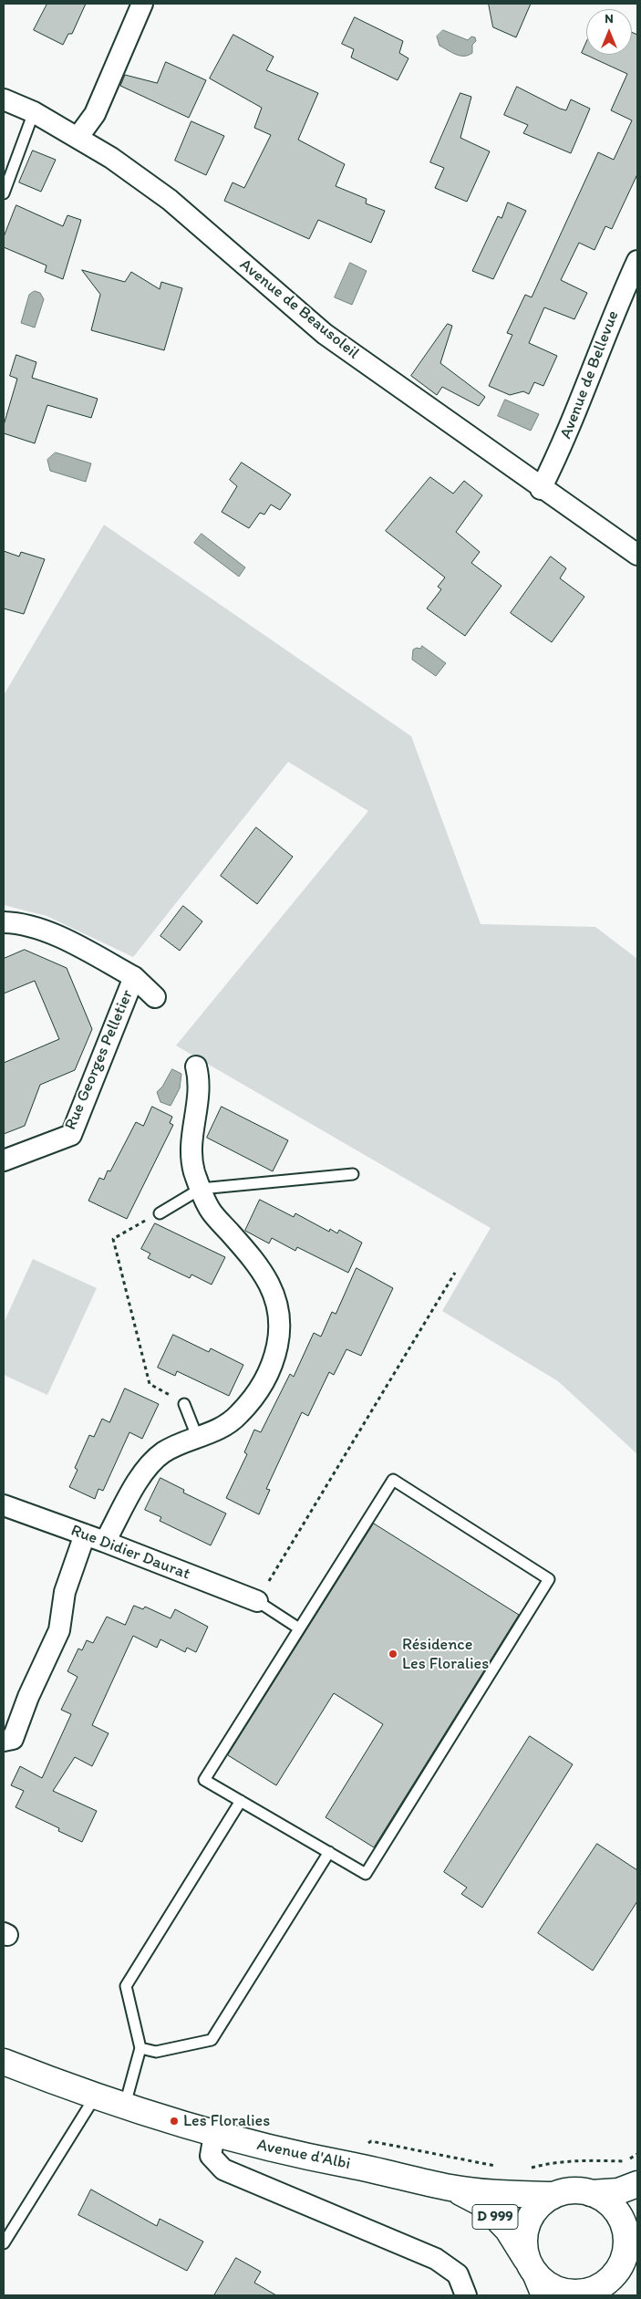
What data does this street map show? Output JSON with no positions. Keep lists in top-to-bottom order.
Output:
{
  "streets": {
    "main road": ["Avenue d'Albi", "D 999"],
    "street": [
      "Avenue de Beausoleil",
      "Avenue de Bellevue",
      "Rue Georges Pelletier",
      "Rue Didier Daurat"
    ]
  },
  "crossings": [
    ["Avenue de Beausoleil", "Avenue de Bellevue"]
  ],
  "places": ["Résidence Les Floralies", "Les Floralies"],
  "north": "top"
}
